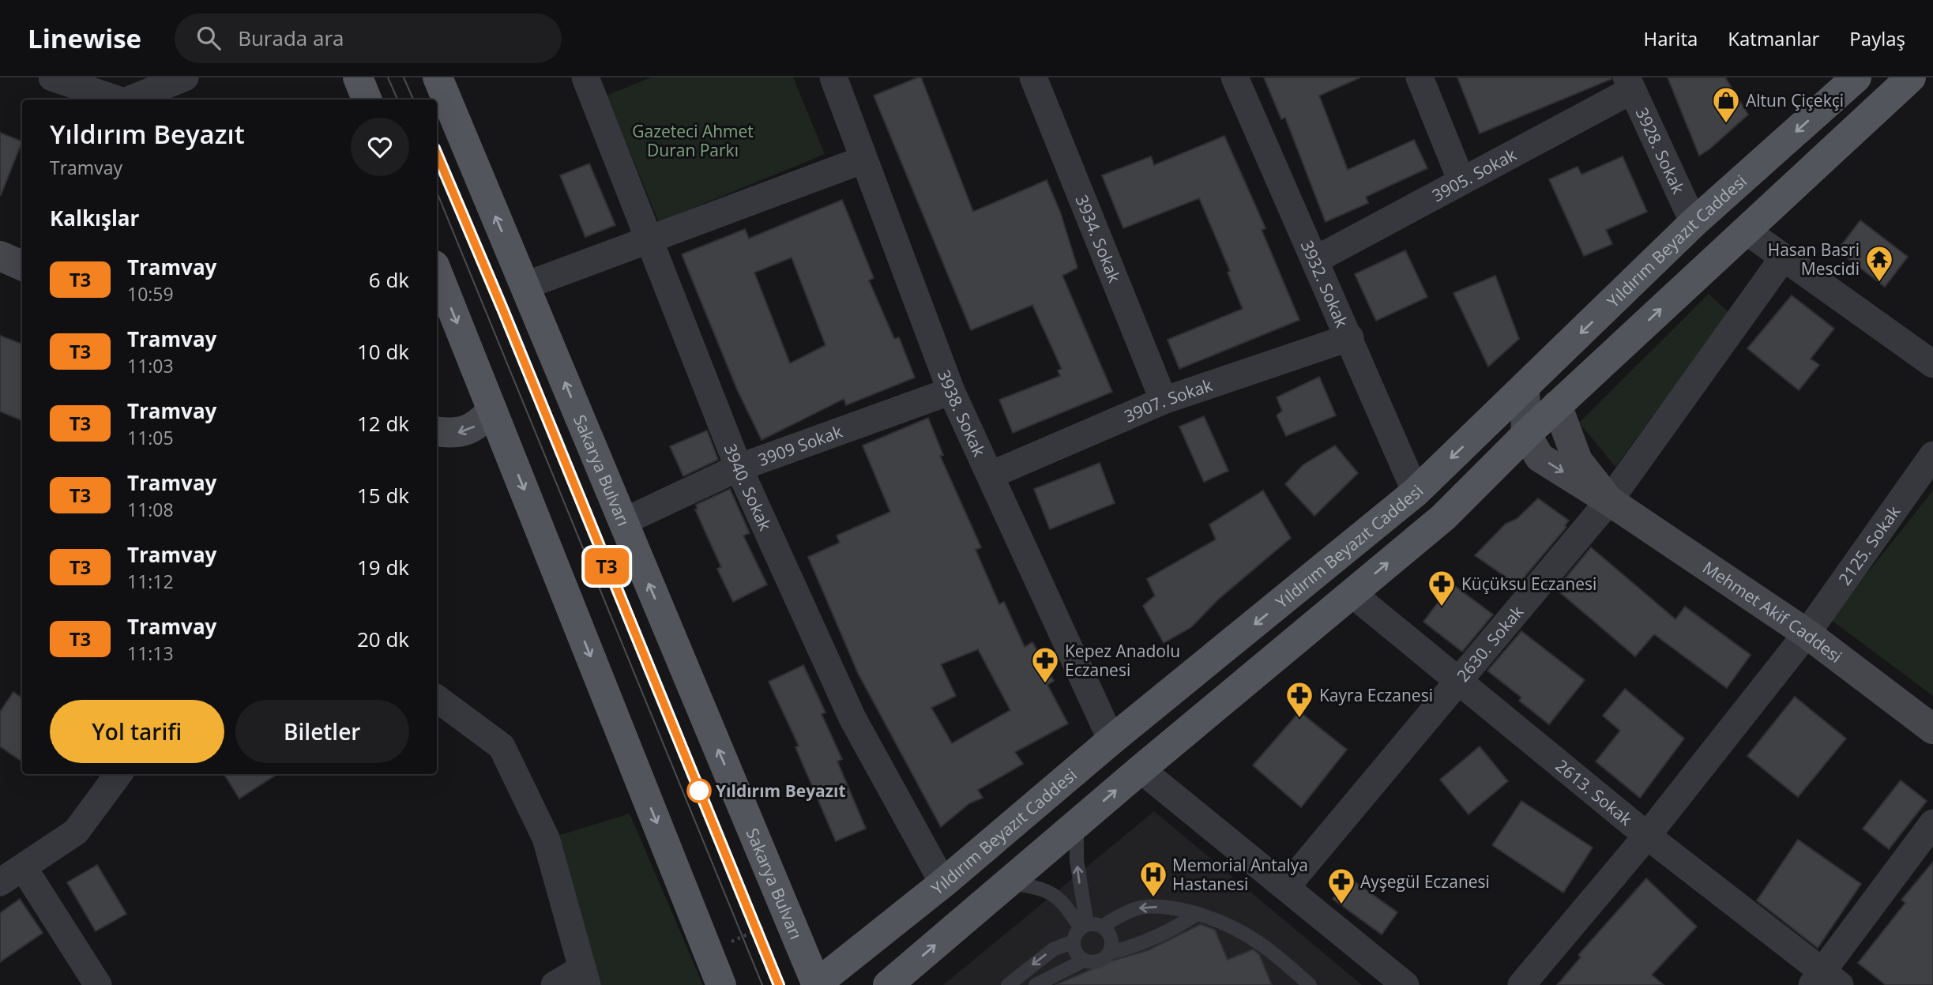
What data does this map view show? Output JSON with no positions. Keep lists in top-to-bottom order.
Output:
{
  "streets": {
    "main road": ["Yıldırım Beyazıt Caddesi", "Sakarya Bulvarı"],
    "street": [
      "3928. Sokak",
      "3905. Sokak",
      "3934. Sokak",
      "3932. Sokak",
      "3907. Sokak",
      "3938. Sokak",
      "3909 Sokak",
      "3940. Sokak",
      "2125. Sokak",
      "Mehmet Akif Caddesi",
      "2630. Sokak",
      "2613. Sokak"
    ]
  },
  "crossings": [
    ["3928. Sokak", "3905. Sokak"],
    ["3928. Sokak", "Yıldırım Beyazıt Caddesi"],
    ["3905. Sokak", "3932. Sokak"],
    ["3934. Sokak", "3907. Sokak"],
    ["Yıldırım Beyazıt Caddesi", "3932. Sokak"],
    ["Yıldırım Beyazıt Caddesi", "3938. Sokak"],
    ["Yıldırım Beyazıt Caddesi", "Sakarya Bulvarı"],
    ["Yıldırım Beyazıt Caddesi", "3940. Sokak"],
    ["3932. Sokak", "3907. Sokak"],
    ["3907. Sokak", "3938. Sokak"],
    ["3938. Sokak", "3909 Sokak"],
    ["3909 Sokak", "Sakarya Bulvarı"],
    ["3909 Sokak", "3940. Sokak"],
    ["2125. Sokak", "Mehmet Akif Caddesi"],
    ["2125. Sokak", "2613. Sokak"],
    ["Mehmet Akif Caddesi", "2630. Sokak"],
    ["2630. Sokak", "2613. Sokak"]
  ],
  "parks": ["Gazeteci Ahmet Duran Parkı"],
  "places": {
    "shop": ["Altun Çiçekçi"],
    "temple": ["Hasan Basri Mescidi"],
    "pharmacy": [
      "Küçüksu Eczanesi",
      "Kepez Anadolu Eczanesi",
      "Kayra Eczanesi",
      "Ayşegül Eczanesi"
    ],
    "other": ["Yıldırım Beyazıt"],
    "hospital": ["Memorial Antalya Hastanesi"]
  },
  "lines": ["tram line T3"],
  "page": {
    "header": "Linewise",
    "search": "Burada ara",
    "nav": ["Harita", "Katmanlar", "Paylaş"],
    "on_map": "T3",
    "heading": [
      ["Yıldırım Beyazıt", "Tramvay"],
      "Kalkışlar"
    ],
    "list": [
      {
        "mark": "T3",
        "name": "Tramvay",
        "note": "10:59",
        "value": "6 dk"
      },
      {
        "mark": "T3",
        "name": "Tramvay",
        "note": "11:03",
        "value": "10 dk"
      },
      {
        "mark": "T3",
        "name": "Tramvay",
        "note": "11:05",
        "value": "12 dk"
      },
      {
        "mark": "T3",
        "name": "Tramvay",
        "note": "11:08",
        "value": "15 dk"
      },
      {
        "mark": "T3",
        "name": "Tramvay",
        "note": "11:12",
        "value": "19 dk"
      },
      {
        "mark": "T3",
        "name": "Tramvay",
        "note": "11:13",
        "value": "20 dk"
      }
    ],
    "buttons": ["Yol tarifi", "Biletler"]
  }
}
